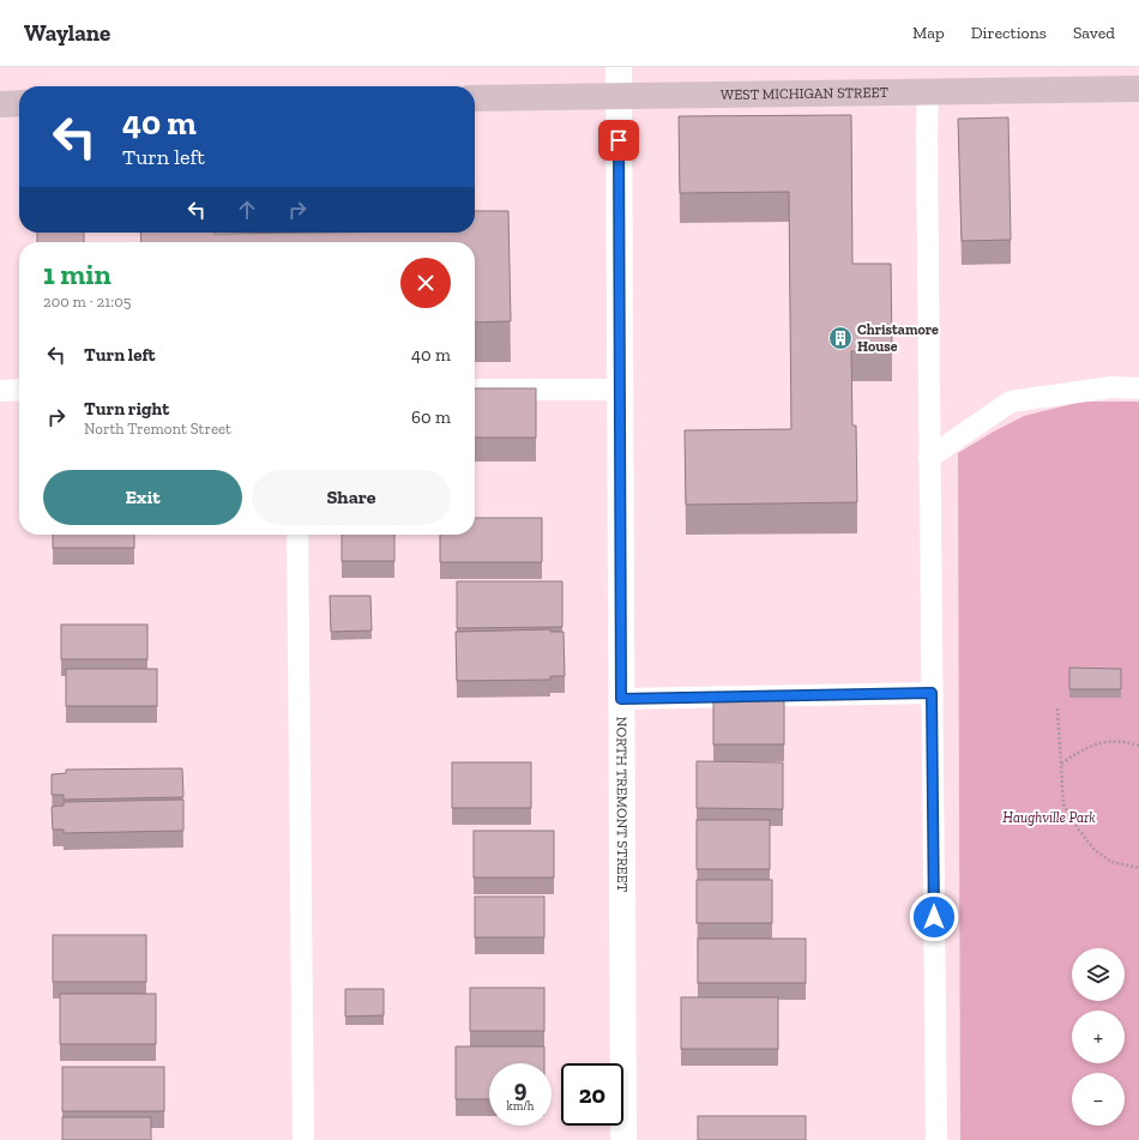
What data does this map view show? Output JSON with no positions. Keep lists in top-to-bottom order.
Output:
{
  "streets": {
    "main road": ["WEST MICHIGAN STREET"],
    "street": ["NORTH TREMONT STREET"]
  },
  "crossings": [
    ["WEST MICHIGAN STREET", "NORTH TREMONT STREET"]
  ],
  "parks": ["Haughville Park"],
  "places": {
    "building": ["Christamore House"]
  },
  "page": {
    "header": "Waylane",
    "nav": ["Map", "Directions", "Saved"],
    "turn": ["40 m", "Turn left"],
    "heading": ["1 min", "200 m · 21:05"],
    "list": [
      {
        "name": "Turn left",
        "value": "40 m"
      },
      {
        "name": "Turn right",
        "note": "North Tremont Street",
        "value": "60 m"
      }
    ],
    "buttons": ["Exit", "Share"],
    "map_buttons": ["+", "−"],
    "speed": "9 km/h",
    "limit": "20"
  }
}
